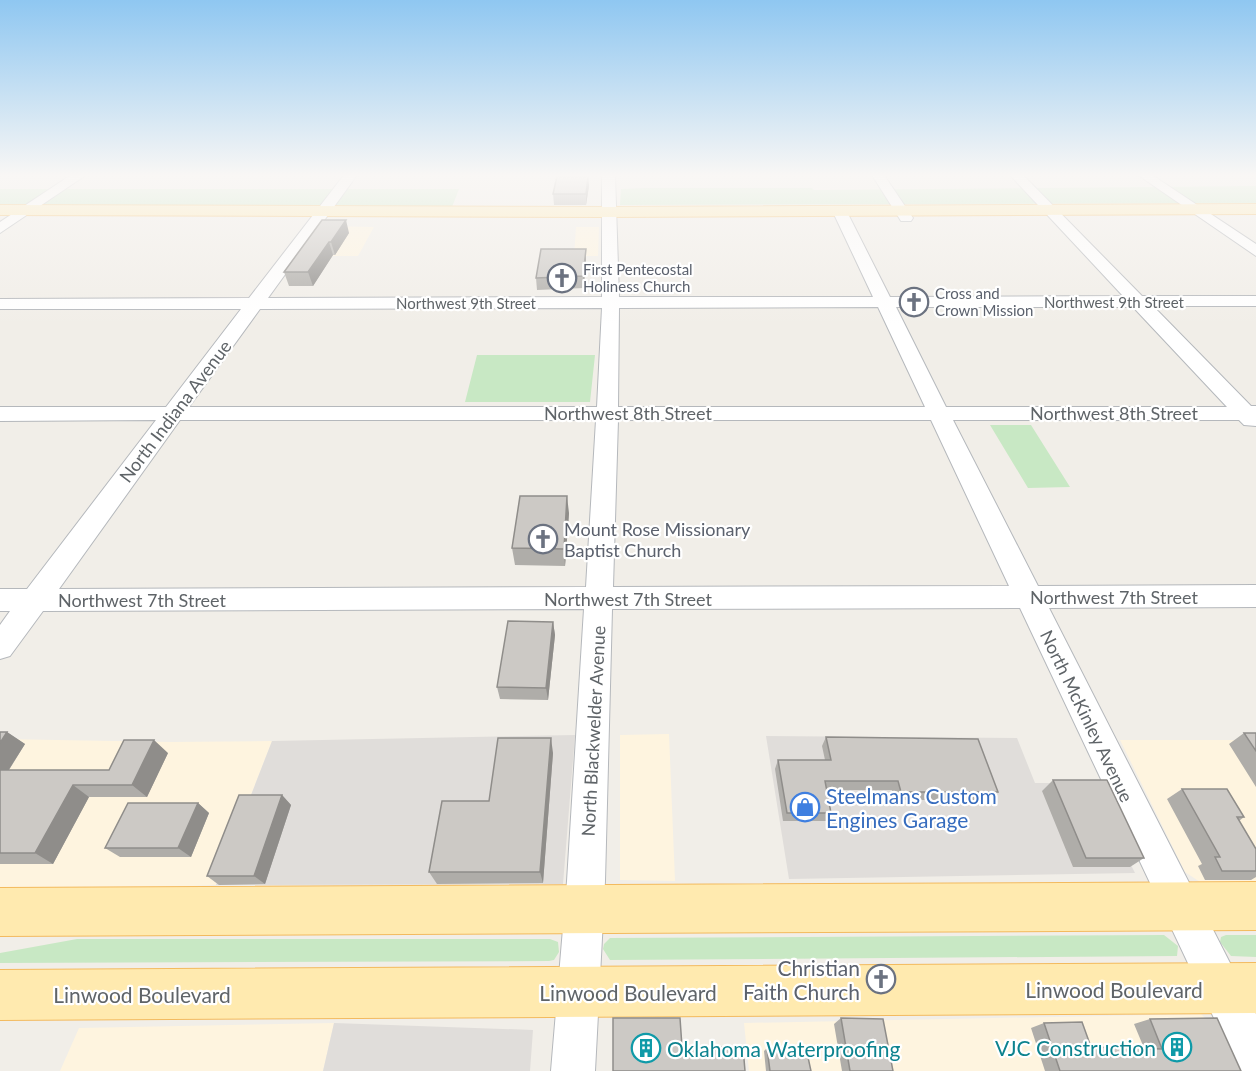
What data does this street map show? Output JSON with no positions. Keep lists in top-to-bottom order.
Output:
{
  "streets": {
    "main road": ["Linwood Boulevard"],
    "street": [
      "Northwest 9th Street",
      "North Indiana Avenue",
      "Northwest 8th Street",
      "Northwest 7th Street",
      "North McKinley Avenue",
      "North Blackwelder Avenue"
    ]
  },
  "crossings": [
    ["Northwest 9th Street", "North Indiana Avenue"],
    ["Northwest 9th Street", "North McKinley Avenue"],
    ["Northwest 9th Street", "North Blackwelder Avenue"],
    ["North Indiana Avenue", "Northwest 8th Street"],
    ["North Indiana Avenue", "Northwest 7th Street"],
    ["Northwest 8th Street", "North McKinley Avenue"],
    ["Northwest 8th Street", "North Blackwelder Avenue"],
    ["Northwest 7th Street", "North McKinley Avenue"],
    ["Northwest 7th Street", "North Blackwelder Avenue"],
    ["North McKinley Avenue", "Linwood Boulevard"],
    ["North Blackwelder Avenue", "Linwood Boulevard"]
  ],
  "places": {
    "church": [
      "First Pentecostal Holiness Church",
      "Cross and Crown Mission",
      "Mount Rose Missionary Baptist Church",
      "Christian Faith Church"
    ],
    "shop": ["Steelmans Custom Engines Garage"],
    "building": ["VJC Construction", "Oklahoma Waterproofing"]
  }
}
